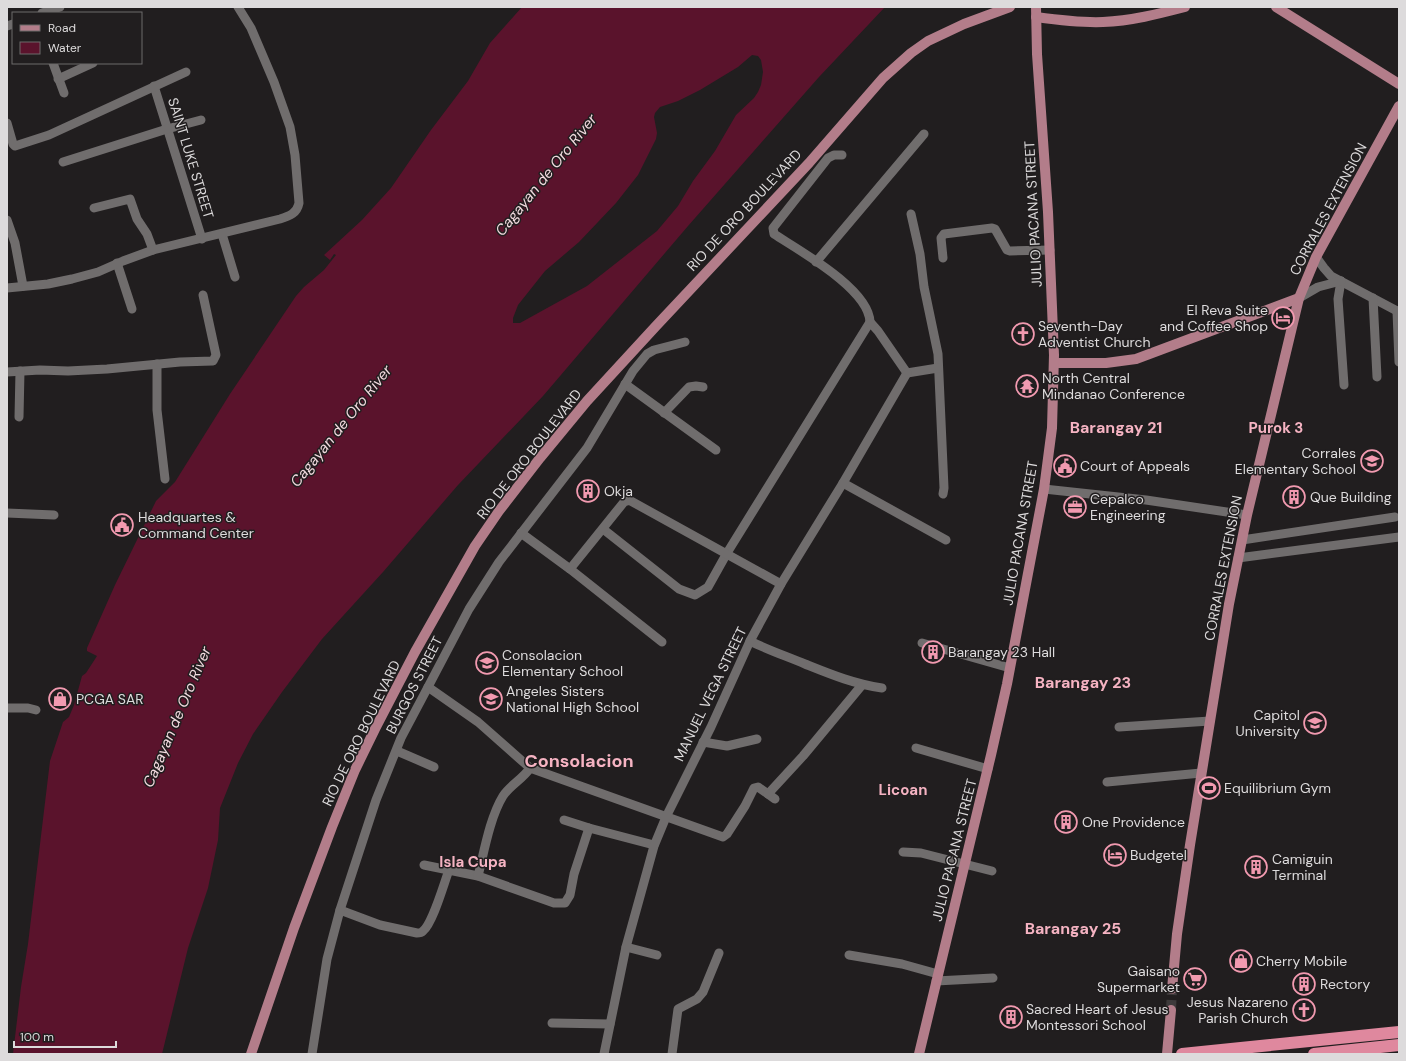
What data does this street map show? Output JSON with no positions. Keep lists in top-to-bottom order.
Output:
{
  "streets": {
    "main road": ["CORRALES EXTENSION", "RIO DE ORO BOULEVARD", "JULIO PACANA STREET"],
    "street": ["SAINT LUKE STREET", "BURGOS STREET", "MANUEL VEGA STREET"]
  },
  "districts": [
    "Barangay 21",
    "Purok 3",
    "Barangay 23",
    "Consolacion",
    "Licoan",
    "Isla Cupa",
    "Barangay 25"
  ],
  "water": ["Cagayan de Oro River"],
  "places": {
    "hotel": ["El Reva Suite and Coffee Shop", "Budgetel"],
    "church": ["Seventh-Day Adventist Church", "Jesus Nazareno Parish Church"],
    "temple": ["North Central Mindanao Conference"],
    "school or university": [
      "Corrales Elementary School",
      "Consolacion Elementary School",
      "Angeles Sisters National High School",
      "Capitol University"
    ],
    "public building": ["Court of Appeals", "Headquartes & Command Center"],
    "building": [
      "Okja",
      "Que Building",
      "Barangay 23 Hall",
      "One Providence",
      "Camiguin Terminal",
      "Rectory",
      "Sacred Heart of Jesus Montessori School"
    ],
    "office": ["Cepalco Engineering"],
    "shop": ["PCGA SAR", "Cherry Mobile"],
    "sports": ["Equilibrium Gym"],
    "supermarket": ["Gaisano Supermarket"]
  },
  "legend": ["Road", "Water"],
  "scale_bar": "100 m"
}
